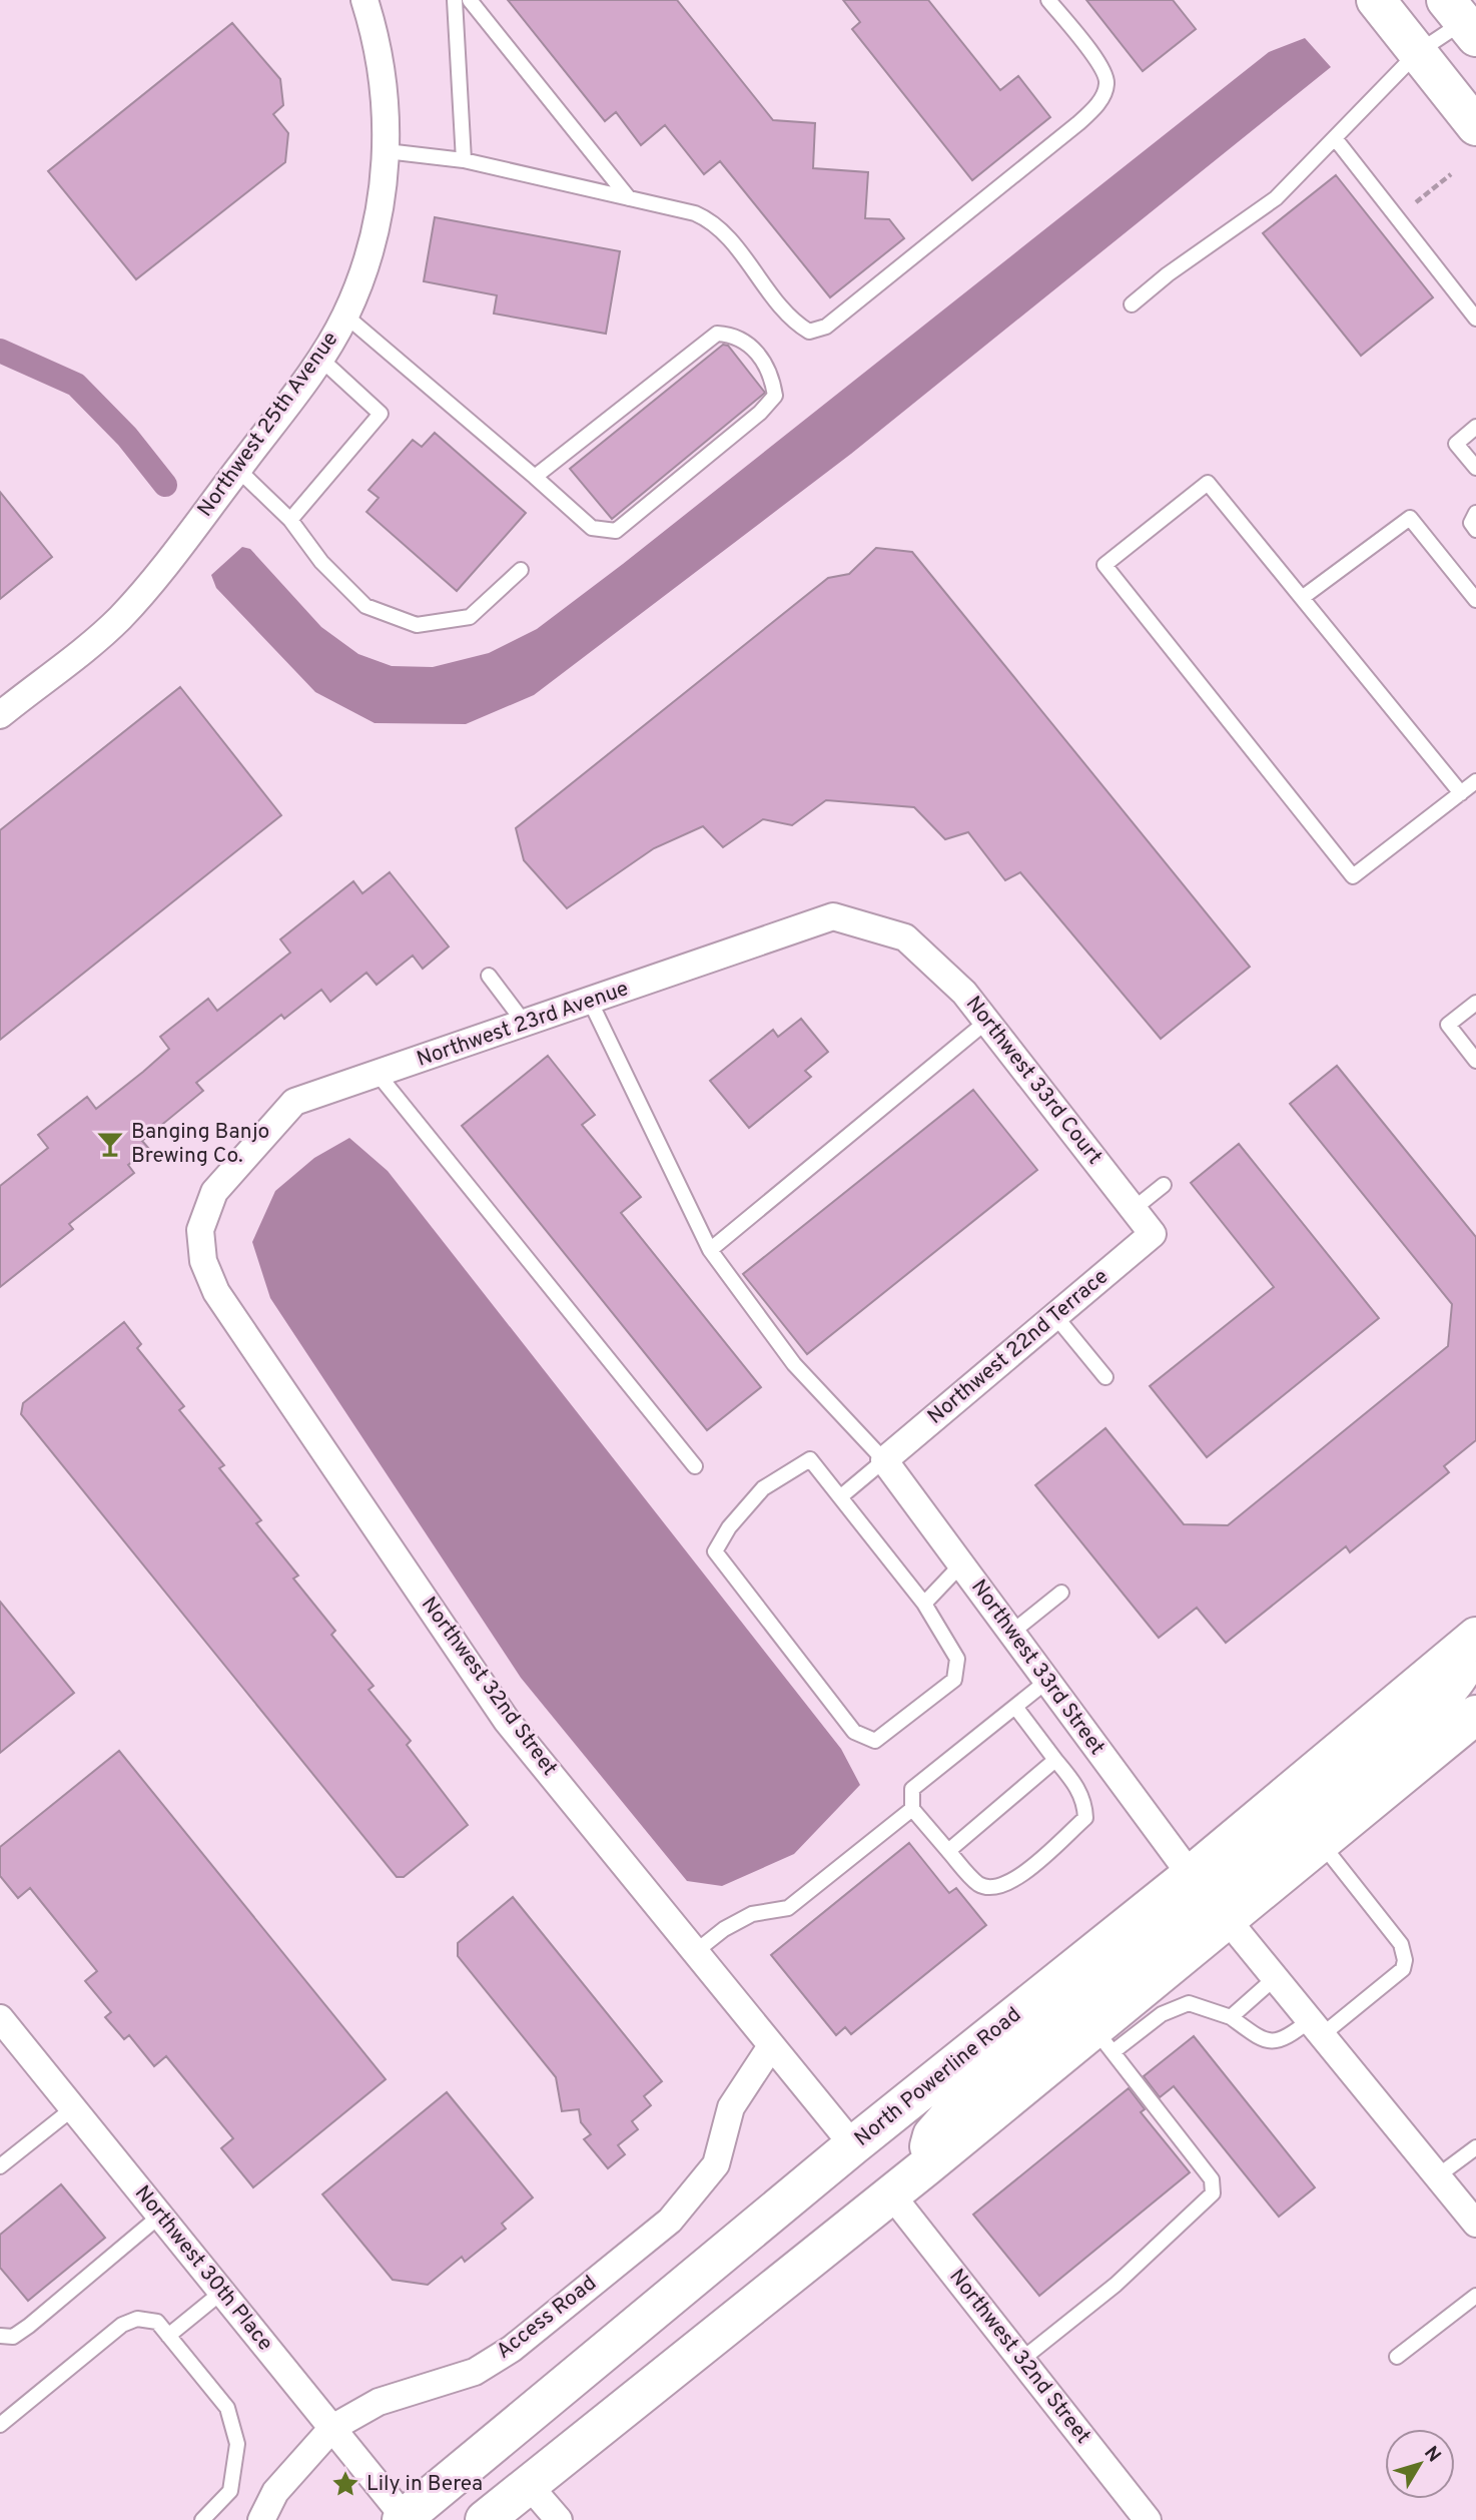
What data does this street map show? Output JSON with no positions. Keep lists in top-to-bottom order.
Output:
{
  "streets": {
    "main road": ["North Powerline Road"],
    "street": [
      "Northwest 25th Avenue",
      "Northwest 23rd Avenue",
      "Northwest 33rd Court",
      "Northwest 22nd Terrace",
      "Northwest 33rd Street",
      "Northwest 32nd Street",
      "Northwest 30th Place",
      "Access Road"
    ]
  },
  "crossings": [
    ["Northwest 23rd Avenue", "Northwest 33rd Court"],
    ["Northwest 23rd Avenue", "Northwest 32nd Street"],
    ["Northwest 33rd Court", "Northwest 22nd Terrace"],
    ["Northwest 22nd Terrace", "Northwest 33rd Street"],
    ["Northwest 33rd Street", "North Powerline Road"],
    ["Northwest 32nd Street", "North Powerline Road"],
    ["Northwest 32nd Street", "Access Road"],
    ["North Powerline Road", "Northwest 30th Place"],
    ["Northwest 30th Place", "Access Road"]
  ],
  "places": {
    "bar": ["Banging Banjo Brewing Co."],
    "place": ["Lily in Berea"]
  },
  "north": "top right"
}
